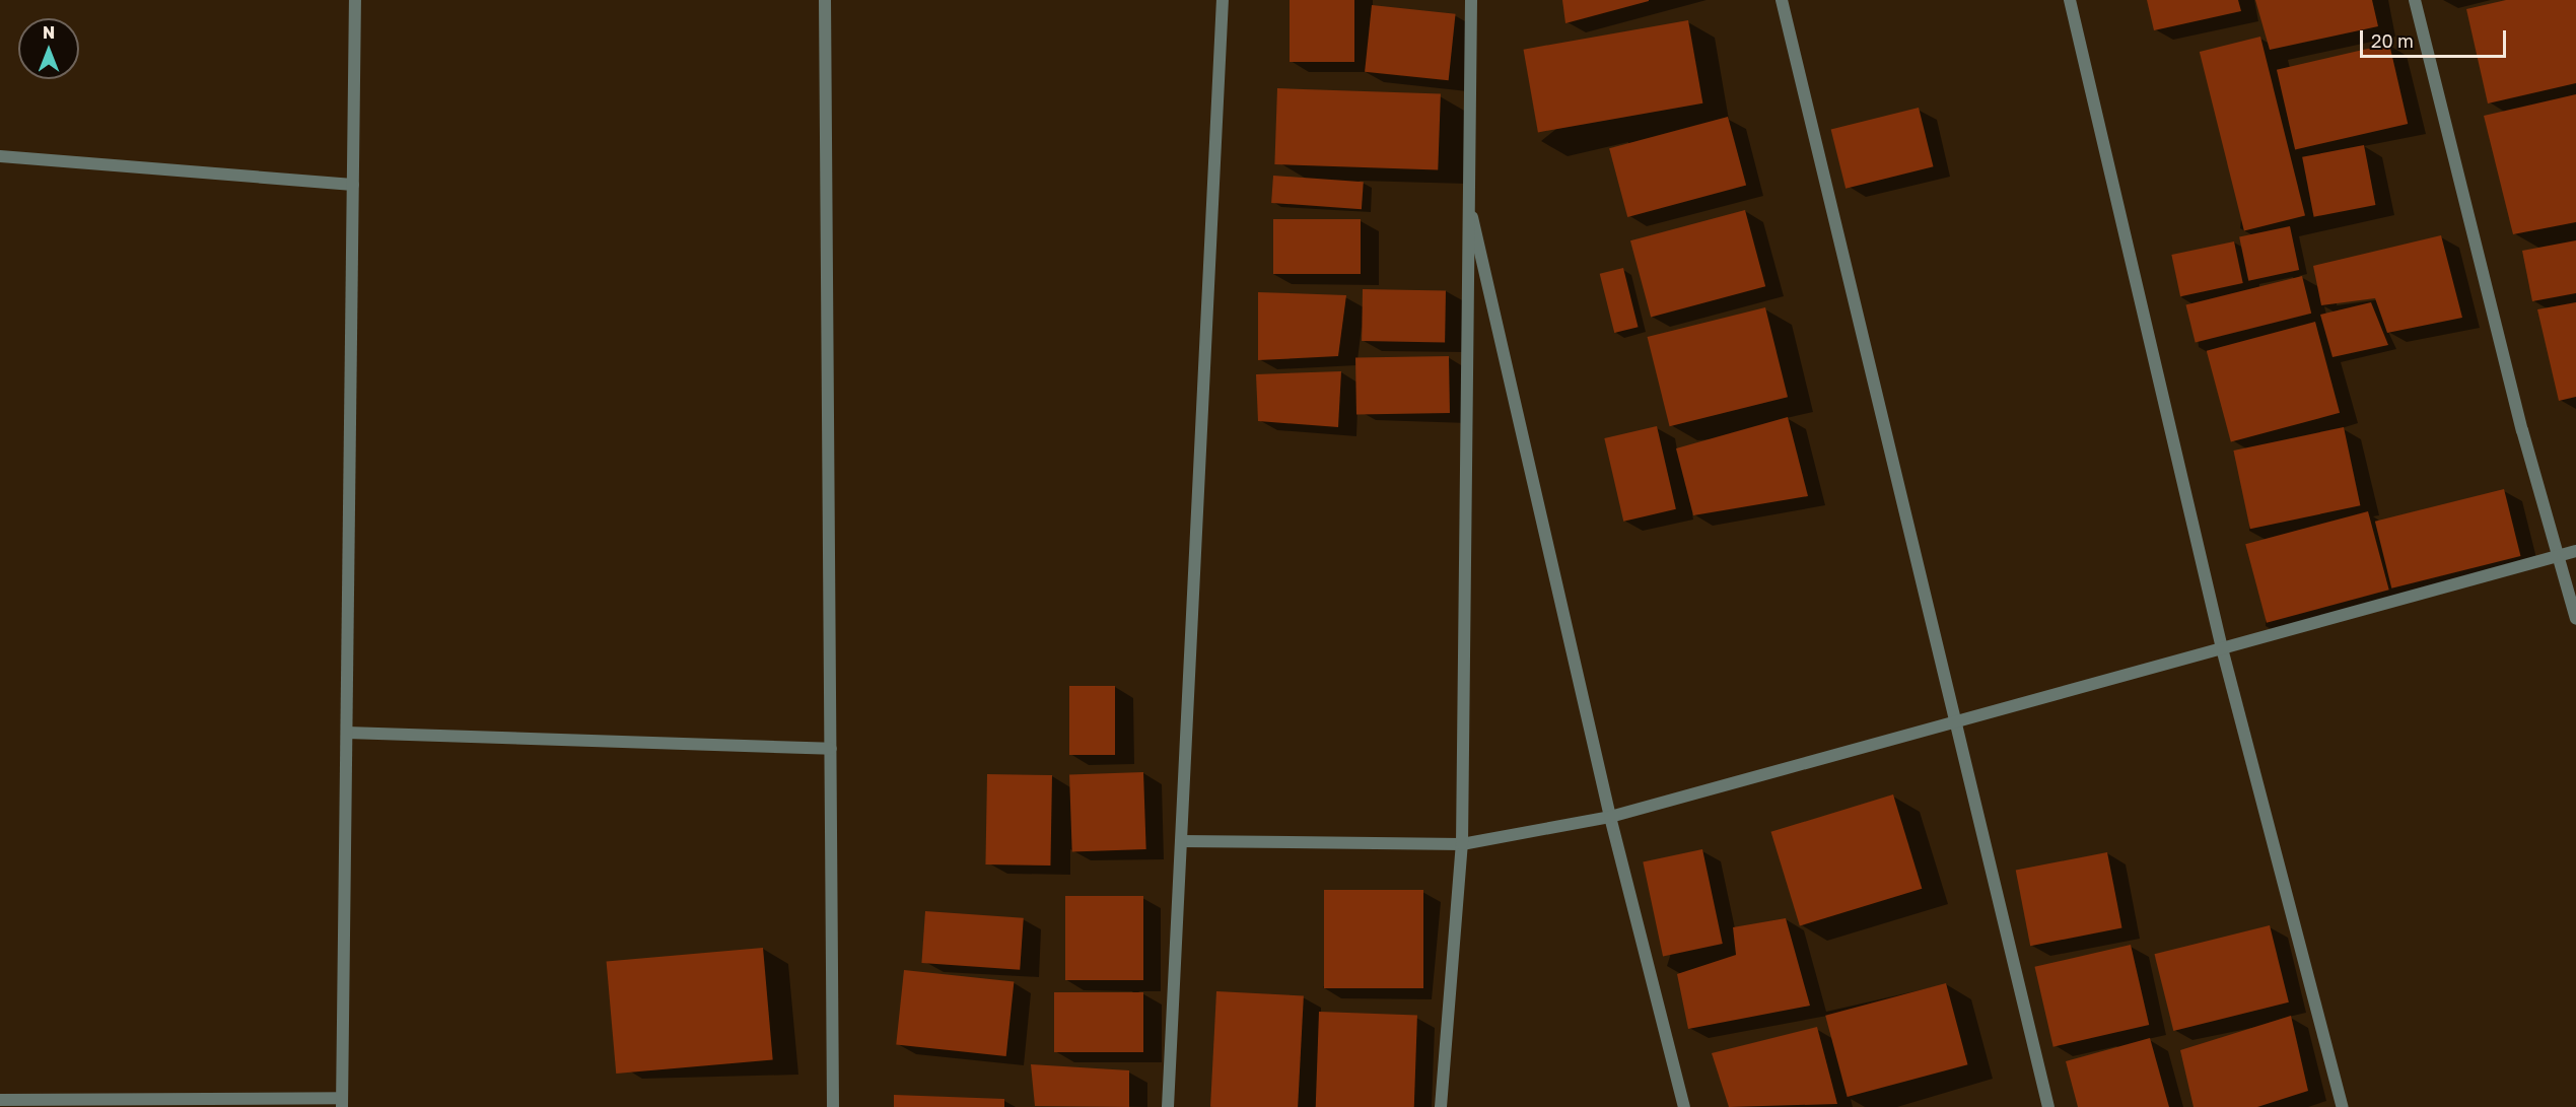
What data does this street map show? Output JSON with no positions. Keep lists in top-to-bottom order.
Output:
{
  "scale_bar": "20 m",
  "north": "top"
}
